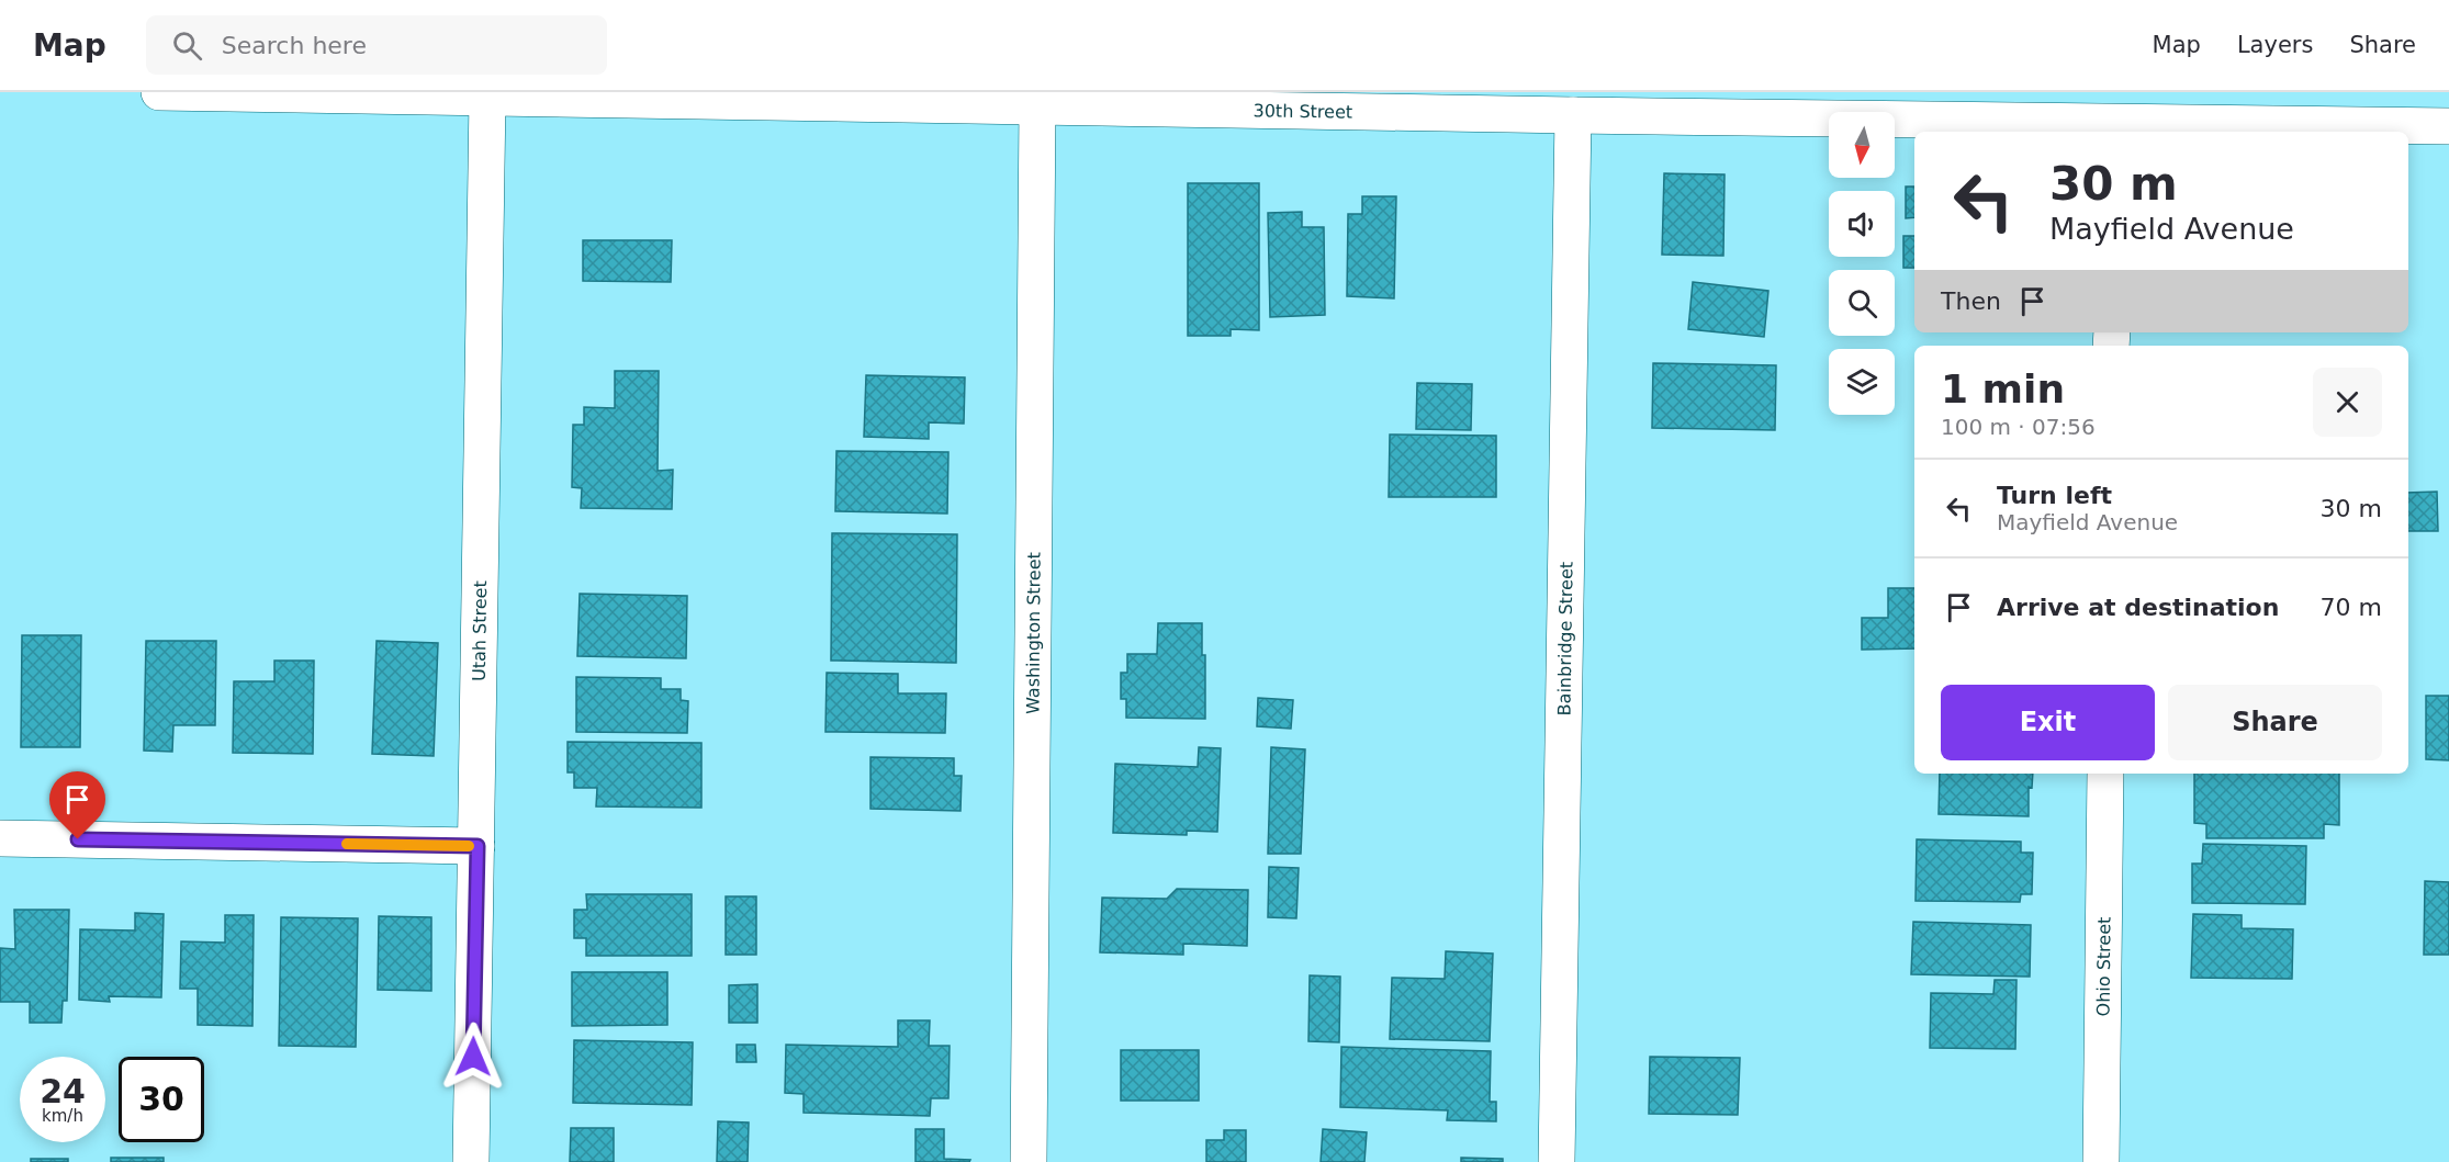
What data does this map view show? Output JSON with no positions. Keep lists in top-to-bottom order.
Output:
{
  "streets": {
    "street": [
      "30th Street",
      "Utah Street",
      "Washington Street",
      "Bainbridge Street",
      "Ohio Street"
    ]
  },
  "crossings": [
    ["30th Street", "Utah Street"],
    ["30th Street", "Washington Street"],
    ["30th Street", "Bainbridge Street"]
  ],
  "north": "bottom",
  "page": {
    "header": "Map",
    "search": "Search here",
    "nav": ["Map", "Layers", "Share"],
    "turn": ["30 m", "Mayfield Avenue"],
    "then": "Then",
    "heading": ["1 min", "100 m · 07:56"],
    "list": [
      {
        "name": "Turn left",
        "note": "Mayfield Avenue",
        "value": "30 m"
      },
      {
        "name": "Arrive at destination",
        "value": "70 m"
      }
    ],
    "buttons": ["Exit", "Share"],
    "speed": "24 km/h",
    "limit": "30"
  }
}
